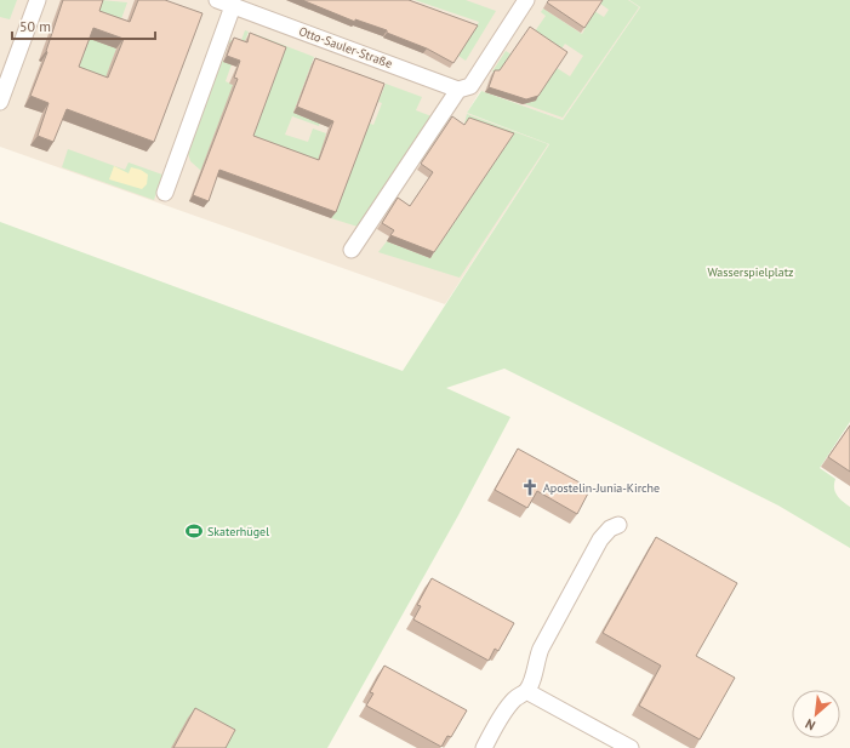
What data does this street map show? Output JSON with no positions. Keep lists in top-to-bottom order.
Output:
{
  "streets": {
    "street": ["Otto-Sauler-Straße"]
  },
  "parks": ["Wasserspielplatz"],
  "places": {
    "church": ["Apostelin-Junia-Kirche"],
    "sports": ["Skaterhügel"]
  },
  "scale_bar": "50 m",
  "north": "bottom left"
}
